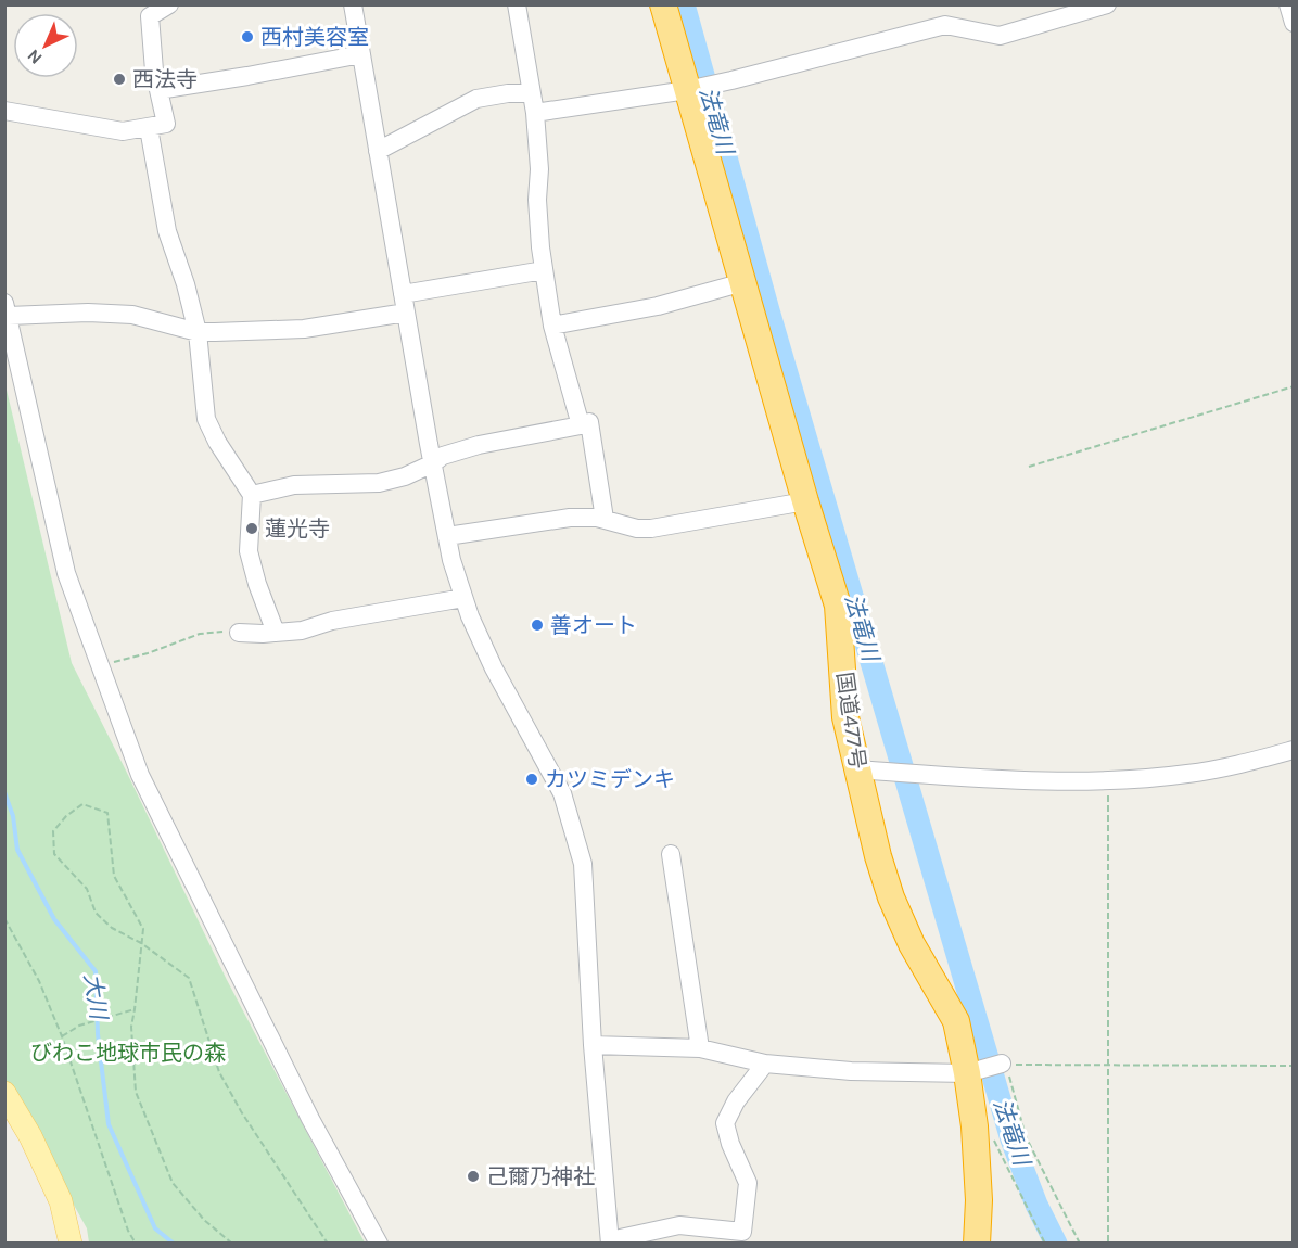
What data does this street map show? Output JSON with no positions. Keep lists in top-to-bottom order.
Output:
{
  "streets": {
    "highway": ["国道477号"]
  },
  "water": ["法竜川", "大川"],
  "parks": ["びわこ地球市民の森"],
  "places": [
    "西村美容室",
    "西法寺",
    "蓮光寺",
    "善オート",
    "カツミデンキ",
    "己爾乃神社"
  ],
  "north": "bottom left"
}
